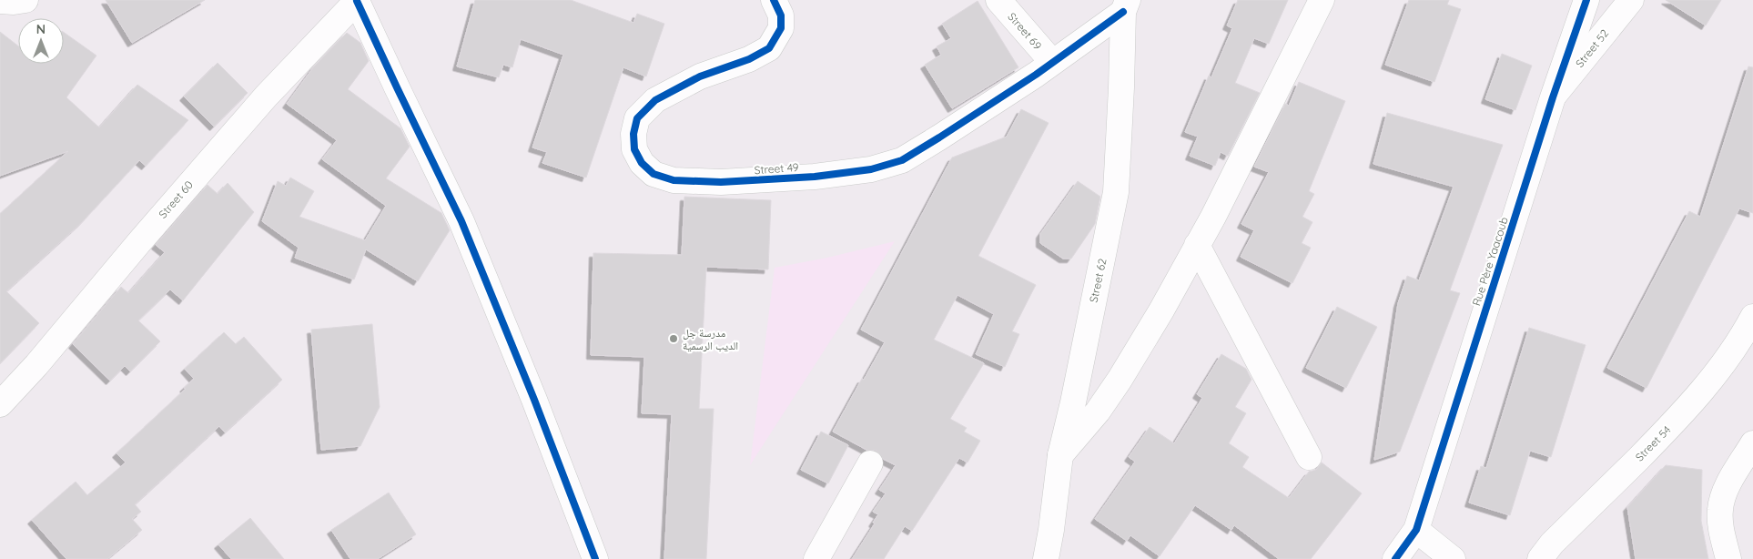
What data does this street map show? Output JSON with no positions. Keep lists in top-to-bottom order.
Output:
{
  "streets": {
    "street": [
      "Street 69",
      "Street 52",
      "Street 49",
      "Street 60",
      "Rue Père Yaacoub",
      "Street 62",
      "Street 54"
    ]
  },
  "crossings": [
    ["Street 69", "Street 49"],
    ["Street 52", "Rue Père Yaacoub"],
    ["Street 49", "Street 62"]
  ],
  "places": ["مدرسة جل الديب الرسمية"],
  "north": "top"
}
